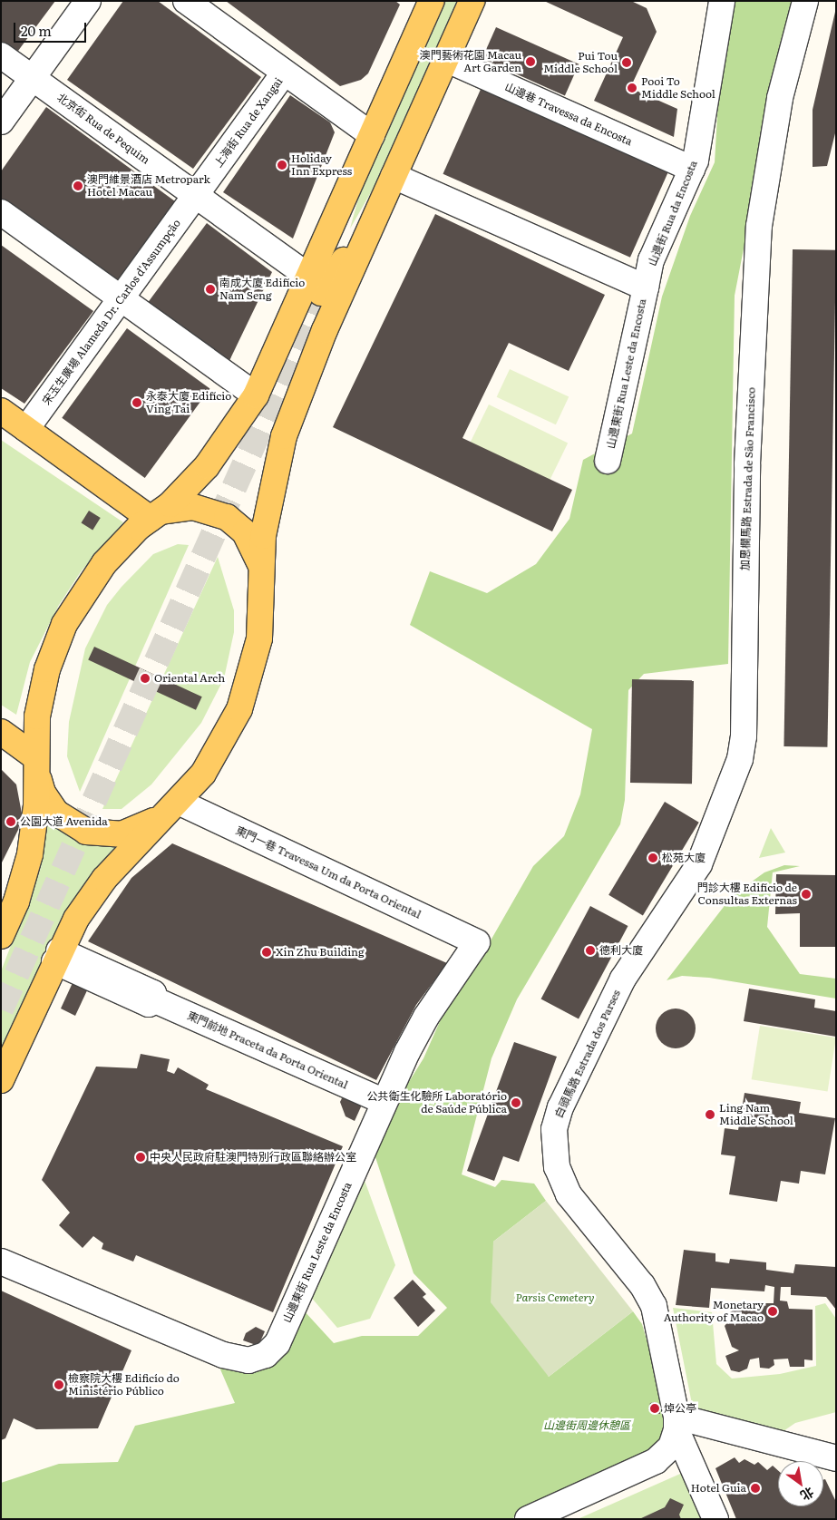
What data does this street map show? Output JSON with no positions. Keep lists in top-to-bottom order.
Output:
{
  "streets": {
    "street": [
      "山邊巷 Travessa da Encosta",
      "上海街 Rua de Xangai",
      "北京街 Rua de Pequim",
      "山邊街 Rua da Encosta",
      "宋玉生廣場 Alameda Dr. Carlos d'Assumpção",
      "山邊東街 Rua Leste da Encosta",
      "加思欄馬路 Estrada de São Francisco",
      "東門一巷 Travessa Um da Porta Oriental",
      "東門前地 Praceta da Porta Oriental",
      "白頭馬路 Estrada dos Parses"
    ]
  },
  "crossings": [
    ["山邊巷 Travessa da Encosta", "山邊街 Rua da Encosta"],
    ["上海街 Rua de Xangai", "北京街 Rua de Pequim"],
    ["上海街 Rua de Xangai", "宋玉生廣場 Alameda Dr. Carlos d'Assumpção"],
    ["北京街 Rua de Pequim", "宋玉生廣場 Alameda Dr. Carlos d'Assumpção"],
    ["山邊街 Rua da Encosta", "山邊東街 Rua Leste da Encosta"],
    ["山邊東街 Rua Leste da Encosta", "東門一巷 Travessa Um da Porta Oriental"],
    ["山邊東街 Rua Leste da Encosta", "東門前地 Praceta da Porta Oriental"],
    ["加思欄馬路 Estrada de São Francisco", "白頭馬路 Estrada dos Parses"]
  ],
  "parks": ["Parsis Cemetery", "山邊街周邊休憩區"],
  "places": [
    "澳門藝術花園 Macau Art Garden",
    "Pui Tou Middle School",
    "Pooi To Middle School",
    "Holiday Inn Express",
    "澳門維景酒店 Metropark Hotel Macau",
    "南成大廈 Edifício Nam Seng",
    "永泰大廈 Edifício Ving Tai",
    "Oriental Arch",
    "公園大道 Avenida",
    "松苑大廈",
    "門診大樓 Edifício de Consultas Externas",
    "德利大廈",
    "Xin Zhu Building",
    "公共衛生化驗所 Laboratório de Saúde Pública",
    "Ling Nam Middle School",
    "中央人民政府駐澳門特別行政區聯絡辦公室",
    "Monetary Authority of Macao",
    "檢察院大樓 Edificío do Ministério Público",
    "焯公亭",
    "Hotel Guia"
  ],
  "scale_bar": "20 m",
  "north": "bottom right"
}
